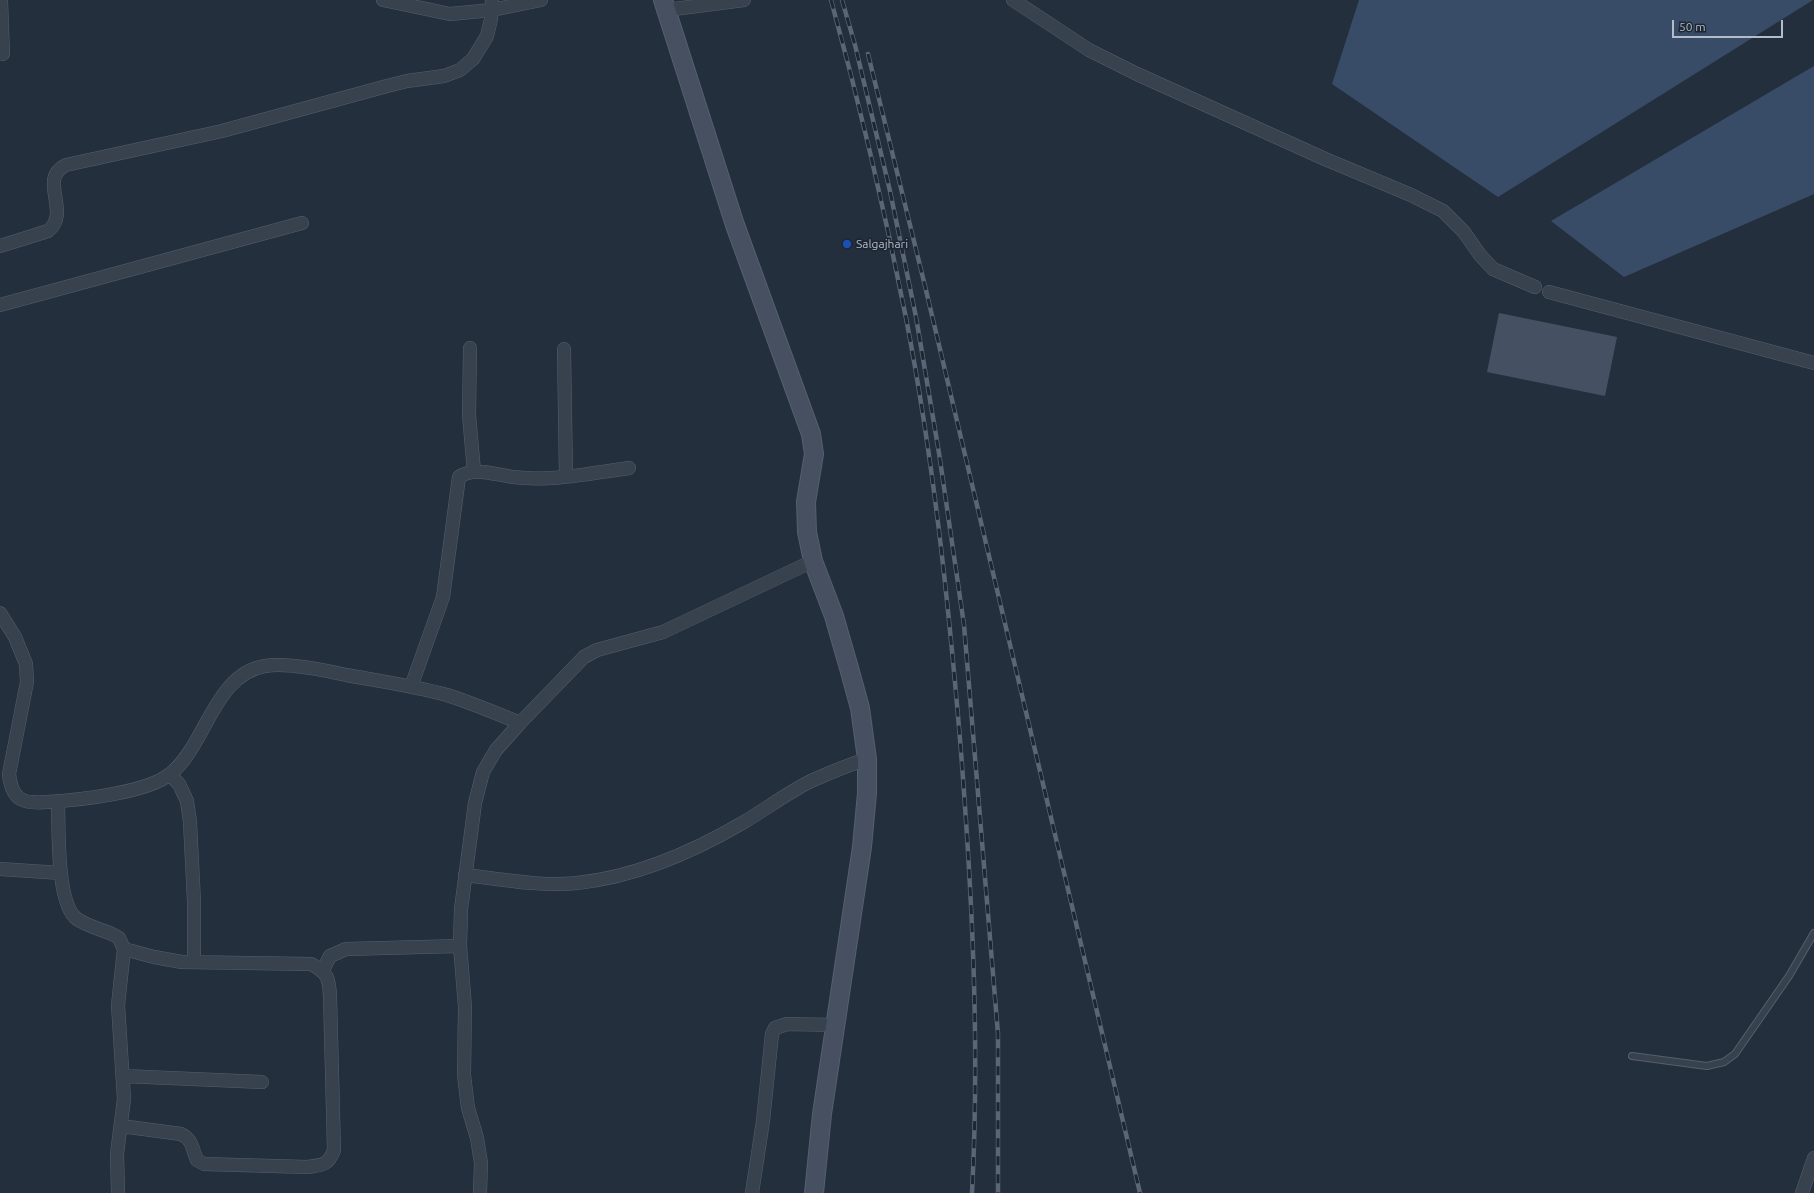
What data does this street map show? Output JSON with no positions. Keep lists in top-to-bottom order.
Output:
{
  "places": ["Salgajhari"],
  "scale_bar": "50 m"
}
